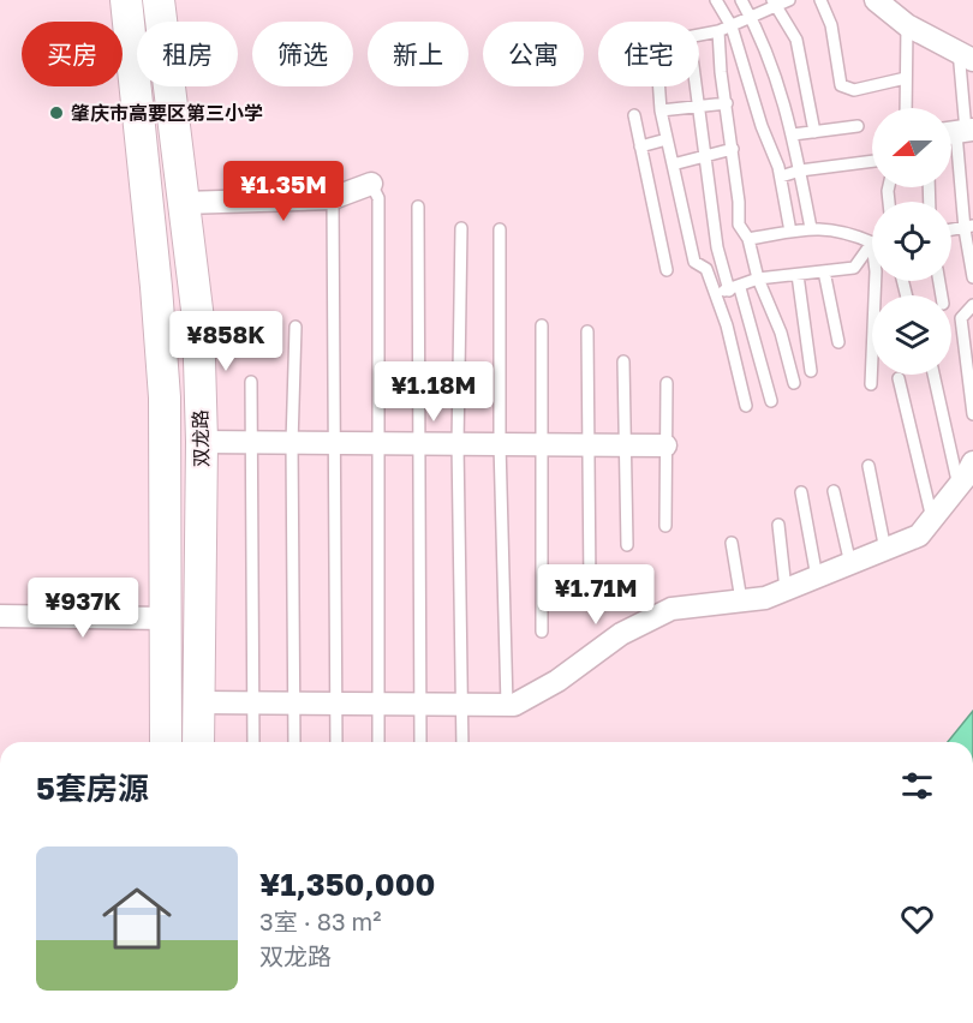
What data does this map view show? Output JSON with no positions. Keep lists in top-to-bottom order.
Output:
{
  "streets": {
    "street": ["双龙路"]
  },
  "places": ["肇庆市高要区第三小学"],
  "north": "left",
  "page": {
    "chip": [
      "买房",
      "租房",
      "筛选",
      "新上",
      "公寓",
      "住宅"
    ],
    "price": [
      "¥1.35M",
      "¥858K",
      "¥1.18M",
      "¥1.71M",
      "¥937K"
    ],
    "heading": "5套房源",
    "list": [
      {
        "name": "¥1,350,000",
        "note": "3室 · 83 m² · 双龙路"
      }
    ]
  }
}
